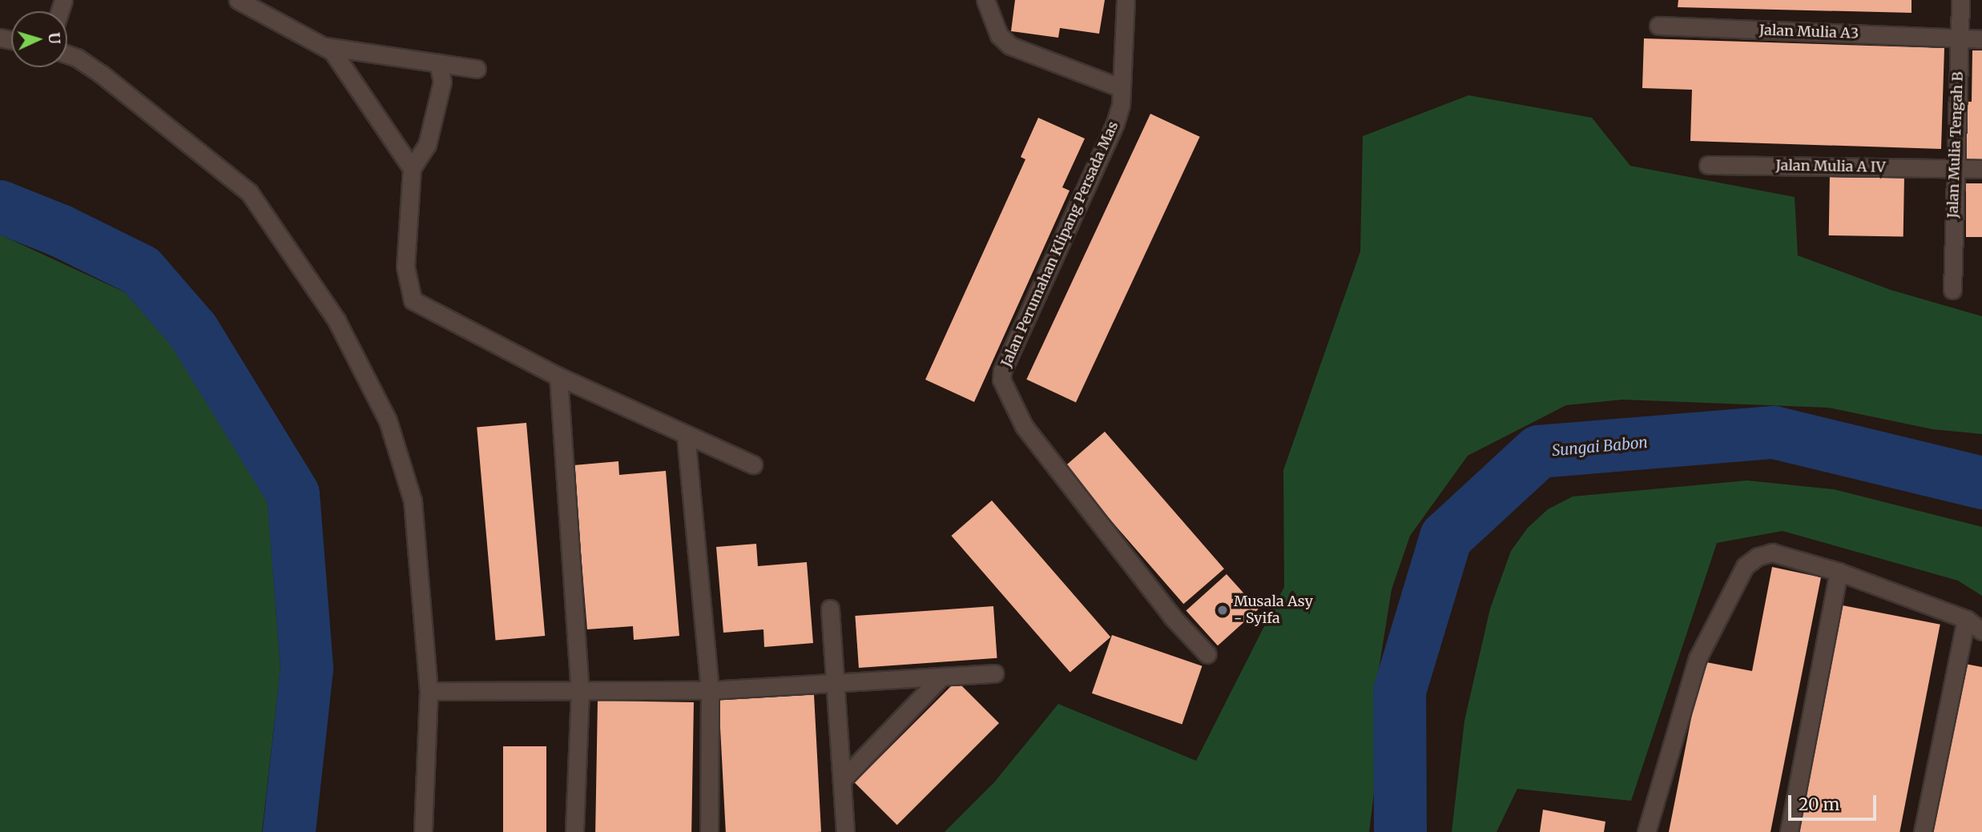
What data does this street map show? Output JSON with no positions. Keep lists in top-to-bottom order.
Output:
{
  "streets": {
    "street": [
      "Jalan Mulia A3",
      "Jalan Mulia Tengah B",
      "Jalan Mulia A IV",
      "Jalan Perumahan Klipang Persada Mas"
    ]
  },
  "crossings": [
    ["Jalan Mulia A3", "Jalan Mulia Tengah B"],
    ["Jalan Mulia Tengah B", "Jalan Mulia A IV"]
  ],
  "water": ["Sungai Babon"],
  "places": ["Musala Asy - Syifa"],
  "scale_bar": "20 m",
  "north": "right"
}
